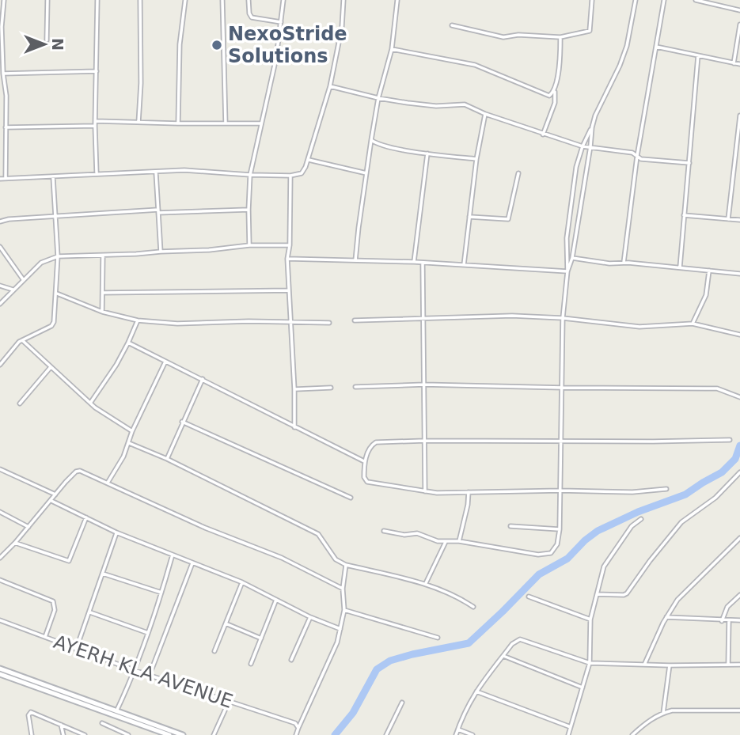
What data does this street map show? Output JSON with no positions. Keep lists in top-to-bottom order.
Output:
{
  "streets": {
    "street": ["AYERH KLA AVENUE"]
  },
  "places": ["NexoStride Solutions"],
  "north": "right"
}
